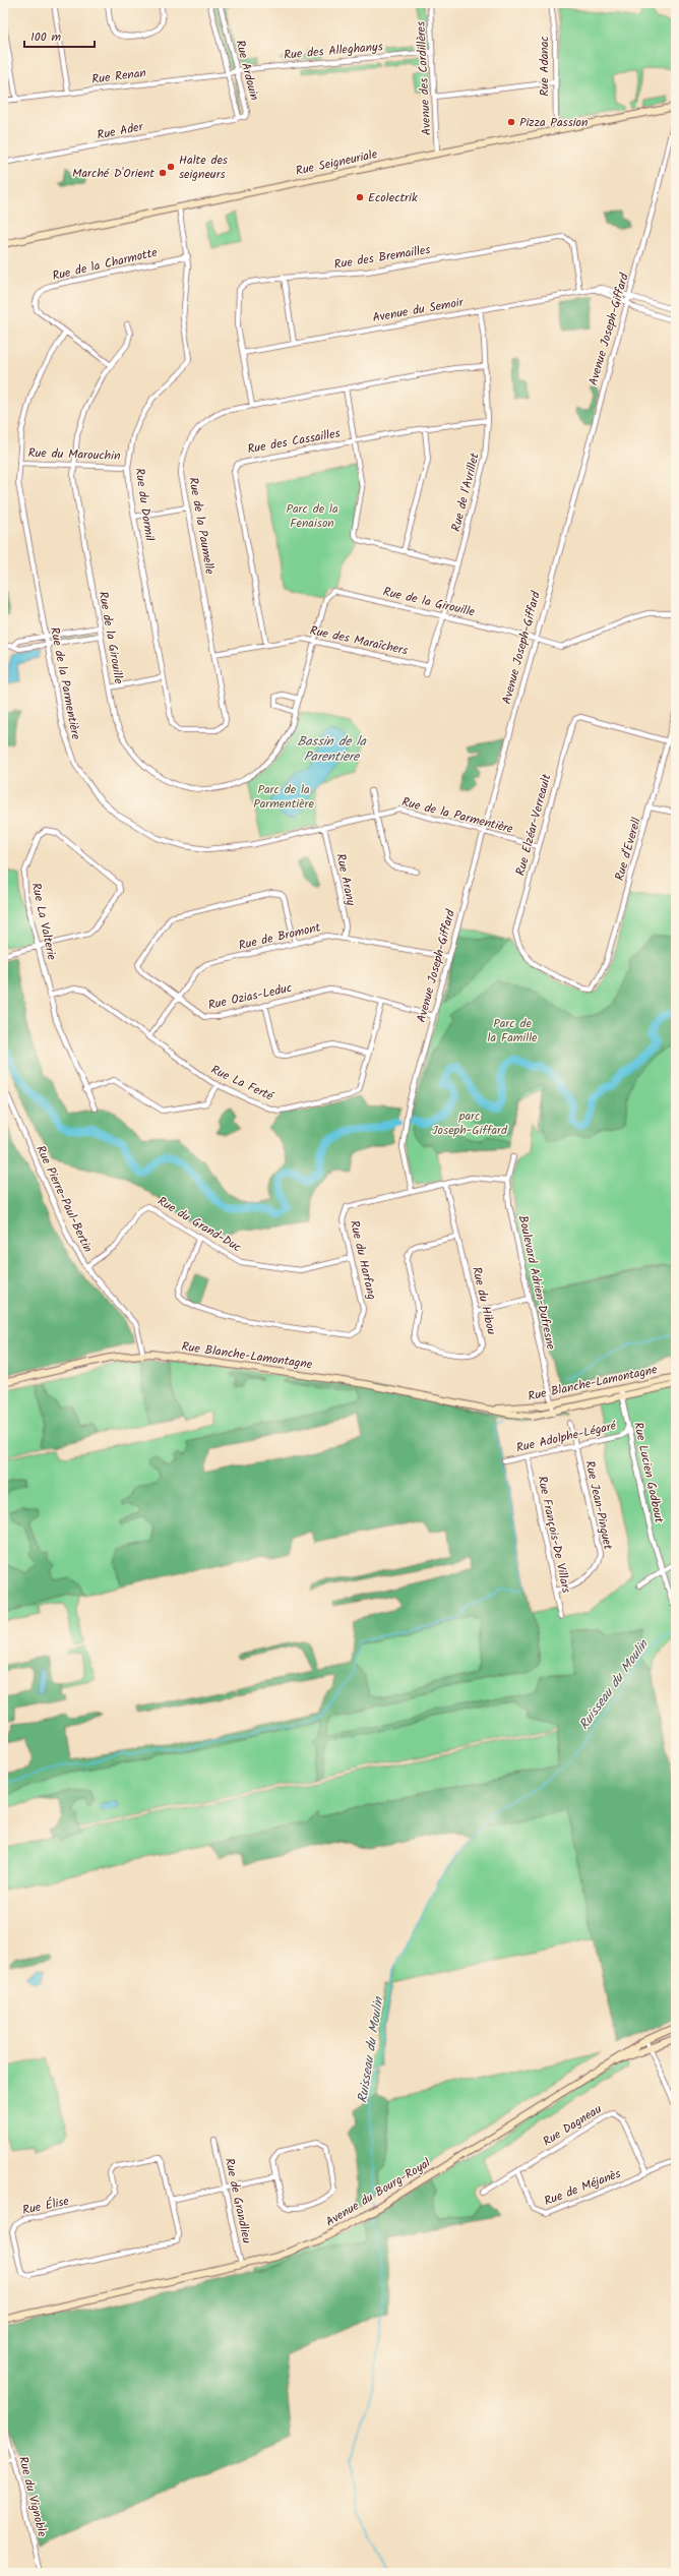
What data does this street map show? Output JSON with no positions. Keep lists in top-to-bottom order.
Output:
{
  "streets": {
    "street": [
      "Rue des Alleghanys",
      "Rue Adanac",
      "Rue Ardouin",
      "Rue Renan",
      "Avenue des Cordillères",
      "Rue Ader",
      "Rue Seigneuriale",
      "Rue des Bremailles",
      "Rue de la Charmotte",
      "Avenue du Semoir",
      "Avenue Joseph-Giffard",
      "Rue des Cassailles",
      "Rue du Marouchin",
      "Rue de l'Avrillet",
      "Rue du Dormil",
      "Rue de la Paumelle",
      "Rue de la Girouille",
      "Rue des Maraîchers",
      "Rue de la Parmentière",
      "Rue Elzéar-Verreault",
      "Rue d'Everell",
      "Rue Arany",
      "Rue La Valterie",
      "Rue de Bromont",
      "Rue Ozias-Leduc",
      "Rue La Ferté",
      "Rue Pierre-Paul-Bertin",
      "Rue du Grand-Duc",
      "Rue du Harfang",
      "Boulevard Adrien-Dufresne",
      "Rue du Hibou",
      "Rue Blanche-Lamontagne",
      "Rue Adolphe-Légaré",
      "Rue Lucien Godbout",
      "Rue Jean-Pinguet",
      "Rue François-De Villars",
      "Rue Dagneau",
      "Rue de Méjanès",
      "Avenue du Bourg-Royal",
      "Rue de Grandlieu",
      "Rue Élise",
      "Rue du Vignoble"
    ]
  },
  "crossings": [
    ["Rue des Alleghanys", "Rue Ardouin"],
    ["Rue des Alleghanys", "Rue Renan"],
    ["Rue des Alleghanys", "Avenue des Cordillères"],
    ["Rue Adanac", "Rue Seigneuriale"],
    ["Rue Ardouin", "Rue Renan"],
    ["Rue Ardouin", "Rue Ader"],
    ["Avenue des Cordillères", "Rue Seigneuriale"],
    ["Rue Seigneuriale", "Rue du Dormil"],
    ["Rue des Bremailles", "Avenue du Semoir"],
    ["Rue des Bremailles", "Rue de la Paumelle"],
    ["Rue de la Charmotte", "Rue du Dormil"],
    ["Rue de la Charmotte", "Rue de la Girouille"],
    ["Rue de la Charmotte", "Rue de la Parmentière"],
    ["Avenue du Semoir", "Avenue Joseph-Giffard"],
    ["Avenue du Semoir", "Rue de l'Avrillet"],
    ["Avenue Joseph-Giffard", "Rue de la Girouille"],
    ["Avenue Joseph-Giffard", "Rue de la Parmentière"],
    ["Avenue Joseph-Giffard", "Rue de Bromont"],
    ["Avenue Joseph-Giffard", "Rue Ozias-Leduc"],
    ["Avenue Joseph-Giffard", "Rue du Harfang"],
    ["Rue des Cassailles", "Rue de l'Avrillet"],
    ["Rue des Cassailles", "Rue des Maraîchers"],
    ["Rue du Marouchin", "Rue du Dormil"],
    ["Rue du Marouchin", "Rue de la Girouille"],
    ["Rue du Marouchin", "Rue de la Parmentière"],
    ["Rue de l'Avrillet", "Rue de la Paumelle"],
    ["Rue de l'Avrillet", "Rue de la Girouille"],
    ["Rue de l'Avrillet", "Rue des Maraîchers"],
    ["Rue du Dormil", "Rue de la Paumelle"],
    ["Rue de la Paumelle", "Rue des Maraîchers"],
    ["Rue de la Girouille", "Rue des Maraîchers"],
    ["Rue de la Parmentière", "Rue Elzéar-Verreault"],
    ["Rue de la Parmentière", "Rue Arany"],
    ["Rue Elzéar-Verreault", "Rue d'Everell"],
    ["Rue Arany", "Rue de Bromont"],
    ["Rue La Valterie", "Rue La Ferté"],
    ["Rue de Bromont", "Rue Ozias-Leduc"],
    ["Rue de Bromont", "Rue La Ferté"],
    ["Rue Ozias-Leduc", "Rue La Ferté"],
    ["Rue Pierre-Paul-Bertin", "Rue du Grand-Duc"],
    ["Rue Pierre-Paul-Bertin", "Rue Blanche-Lamontagne"],
    ["Rue du Grand-Duc", "Rue du Harfang"],
    ["Rue du Harfang", "Boulevard Adrien-Dufresne"],
    ["Rue du Harfang", "Rue du Hibou"],
    ["Boulevard Adrien-Dufresne", "Rue Blanche-Lamontagne"],
    ["Rue Blanche-Lamontagne", "Rue Lucien Godbout"],
    ["Rue Adolphe-Légaré", "Rue Lucien Godbout"],
    ["Rue Adolphe-Légaré", "Rue Jean-Pinguet"],
    ["Rue Adolphe-Légaré", "Rue François-De Villars"],
    ["Rue Jean-Pinguet", "Rue François-De Villars"],
    ["Rue Dagneau", "Rue de Méjanès"],
    ["Avenue du Bourg-Royal", "Rue de Grandlieu"]
  ],
  "water": ["Bassin de la Parentiere", "Ruisseau du Moulin"],
  "parks": [
    "Parc de la Fenaison",
    "Parc de la Parmentière",
    "Parc de la Famille",
    "parc Joseph-Giffard"
  ],
  "places": [
    "Pizza Passion",
    "Halte des seigneurs",
    "Marché D'Orient",
    "Ecolectrik"
  ],
  "scale_bar": "100 m"
}
